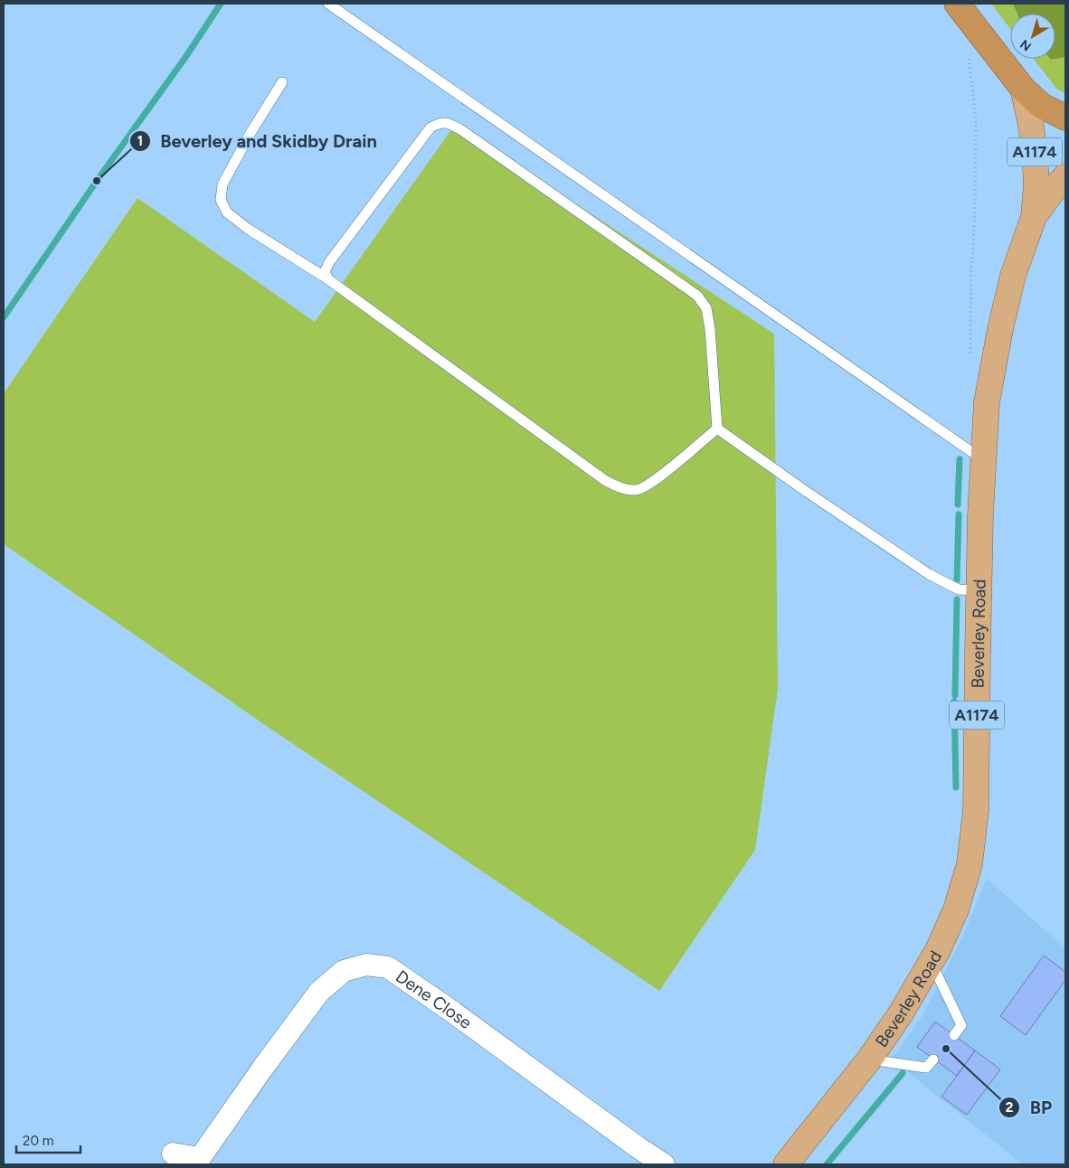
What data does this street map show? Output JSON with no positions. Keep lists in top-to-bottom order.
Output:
{
  "streets": {
    "main road": ["A1174", "Beverley Road"],
    "street": ["Dene Close"]
  },
  "places": ["Beverley and Skidby Drain", "BP"],
  "scale_bar": "20 m",
  "north": "bottom left"
}
